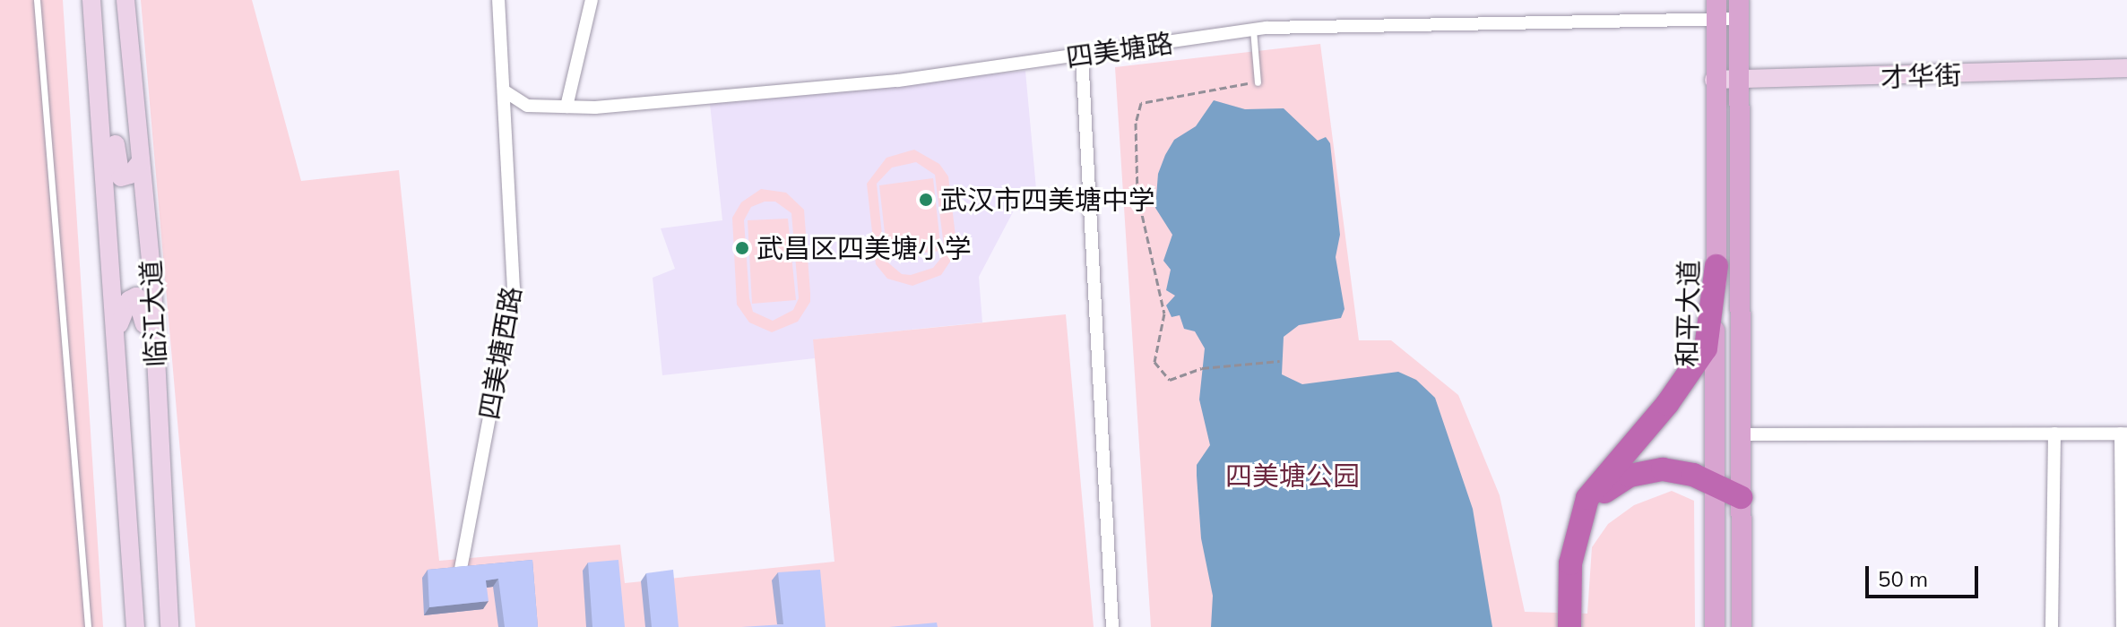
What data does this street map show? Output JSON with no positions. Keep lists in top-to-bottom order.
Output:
{
  "streets": {
    "main road": ["才华街", "临江大道", "和平大道"],
    "street": ["四美塘路", "四美塘西路"]
  },
  "crossings": [
    ["四美塘路", "和平大道"],
    ["四美塘路", "四美塘西路"],
    ["才华街", "和平大道"]
  ],
  "parks": ["四美塘公园"],
  "places": ["武汉市四美塘中学", "武昌区四美塘小学"],
  "scale_bar": "50 m"
}
